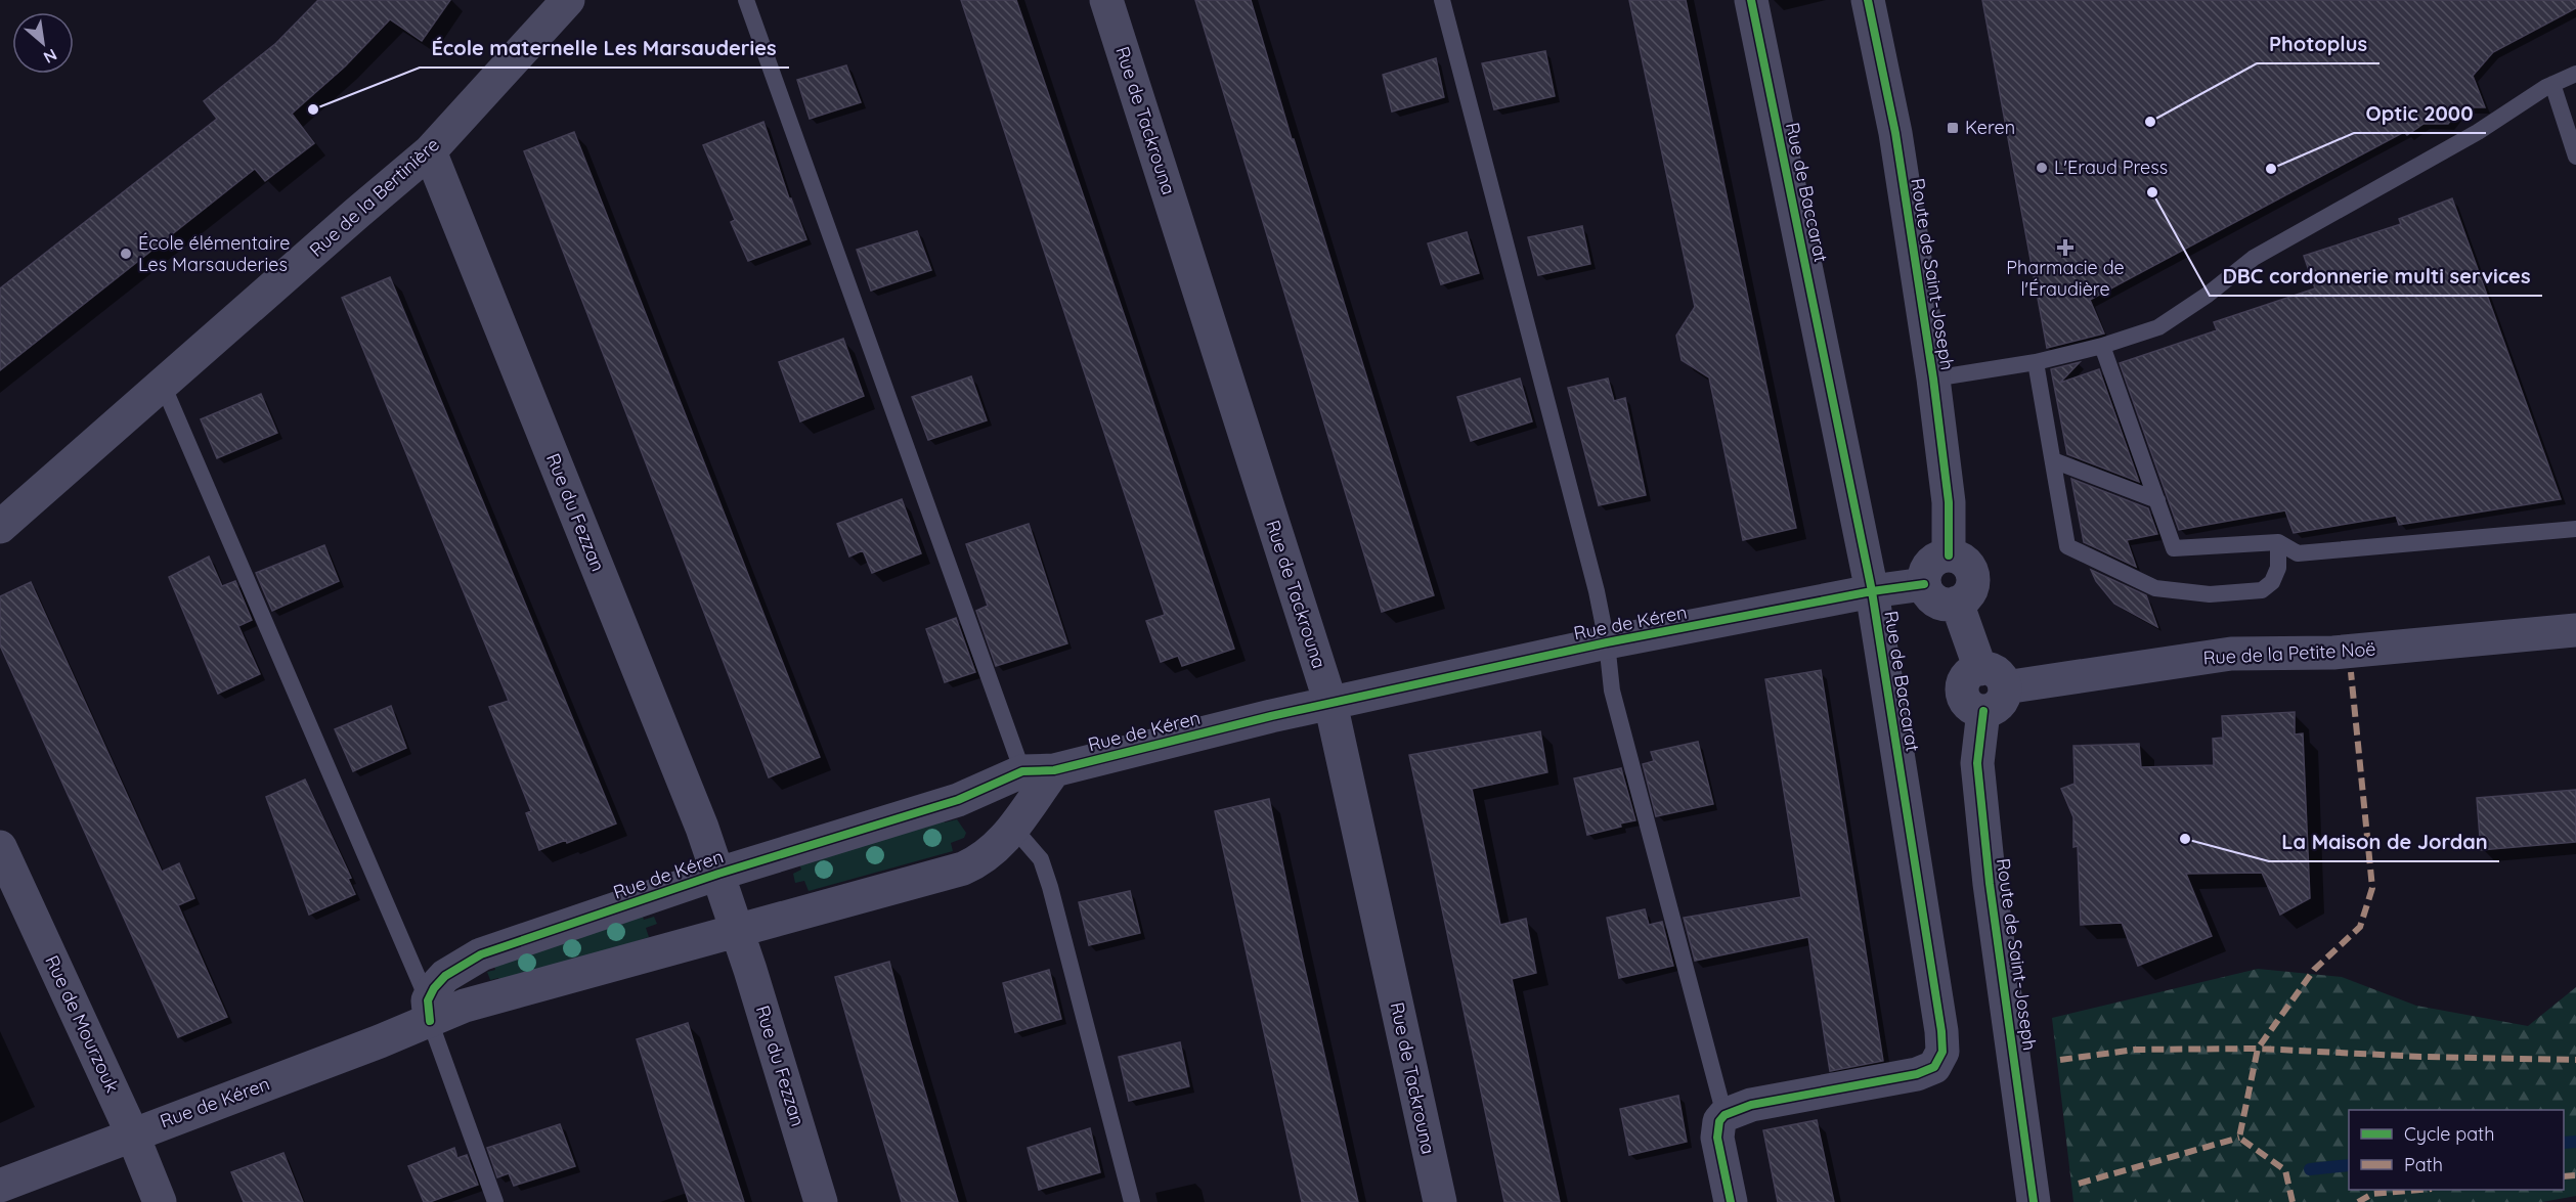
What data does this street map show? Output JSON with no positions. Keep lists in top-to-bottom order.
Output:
{
  "streets": {
    "street": [
      "Rue de Tackrouna",
      "Rue de Baccarat",
      "Rue de la Bertinière",
      "Route de Saint-Joseph",
      "Rue du Fezzan",
      "Rue de Kéren",
      "Rue de la Petite Noë",
      "Rue de Mourzouk"
    ]
  },
  "crossings": [
    ["Rue de Tackrouna", "Rue de Kéren"],
    ["Rue de Baccarat", "Rue de Kéren"],
    ["Rue de la Bertinière", "Rue du Fezzan"],
    ["Route de Saint-Joseph", "Rue de Kéren"],
    ["Route de Saint-Joseph", "Rue de la Petite Noë"],
    ["Rue du Fezzan", "Rue de Kéren"],
    ["Rue de Kéren", "Rue de Mourzouk"]
  ],
  "places": {
    "other": [
      "École maternelle Les Marsauderies",
      "Photoplus",
      "L'Eraud Press",
      "Optic 2000",
      "DBC cordonnerie multi services",
      "École élémentaire Les Marsauderies",
      "La Maison de Jordan"
    ],
    "transit": ["Keren"],
    "health": ["Pharmacie de l'Éraudière"]
  },
  "legend": ["Cycle path", "Path"],
  "north": "bottom right"
}
